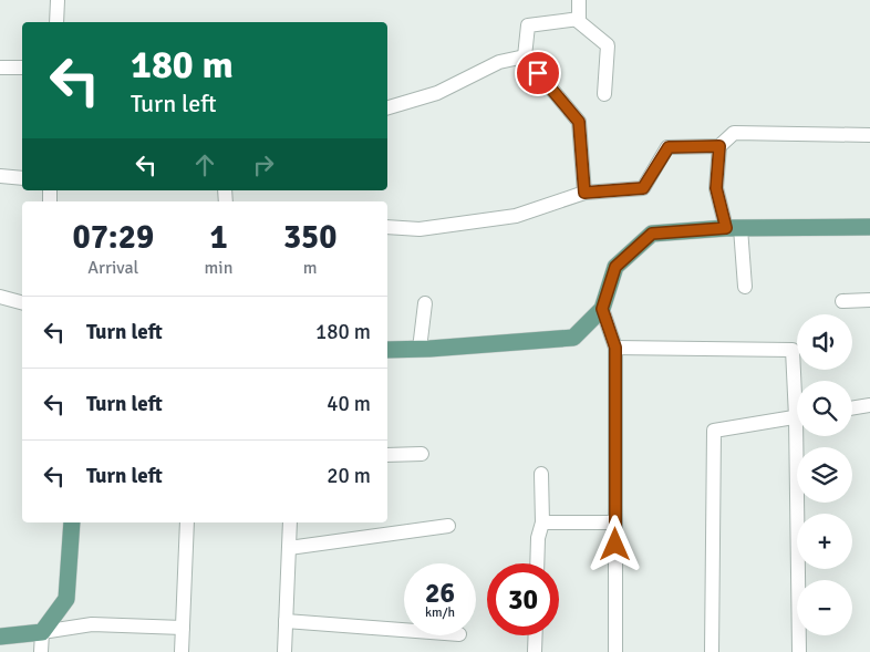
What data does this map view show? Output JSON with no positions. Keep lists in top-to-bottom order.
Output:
{
  "page": {
    "turn": ["180 m", "Turn left"],
    "eta": [
      "07:29",
      "Arrival",
      "1",
      "min",
      "350",
      "m"
    ],
    "list": [
      {
        "name": "Turn left",
        "value": "180 m"
      },
      {
        "name": "Turn left",
        "value": "40 m"
      },
      {
        "name": "Turn left",
        "value": "20 m"
      }
    ],
    "map_buttons": ["+", "−"],
    "speed": "26 km/h",
    "limit": "30"
  }
}
